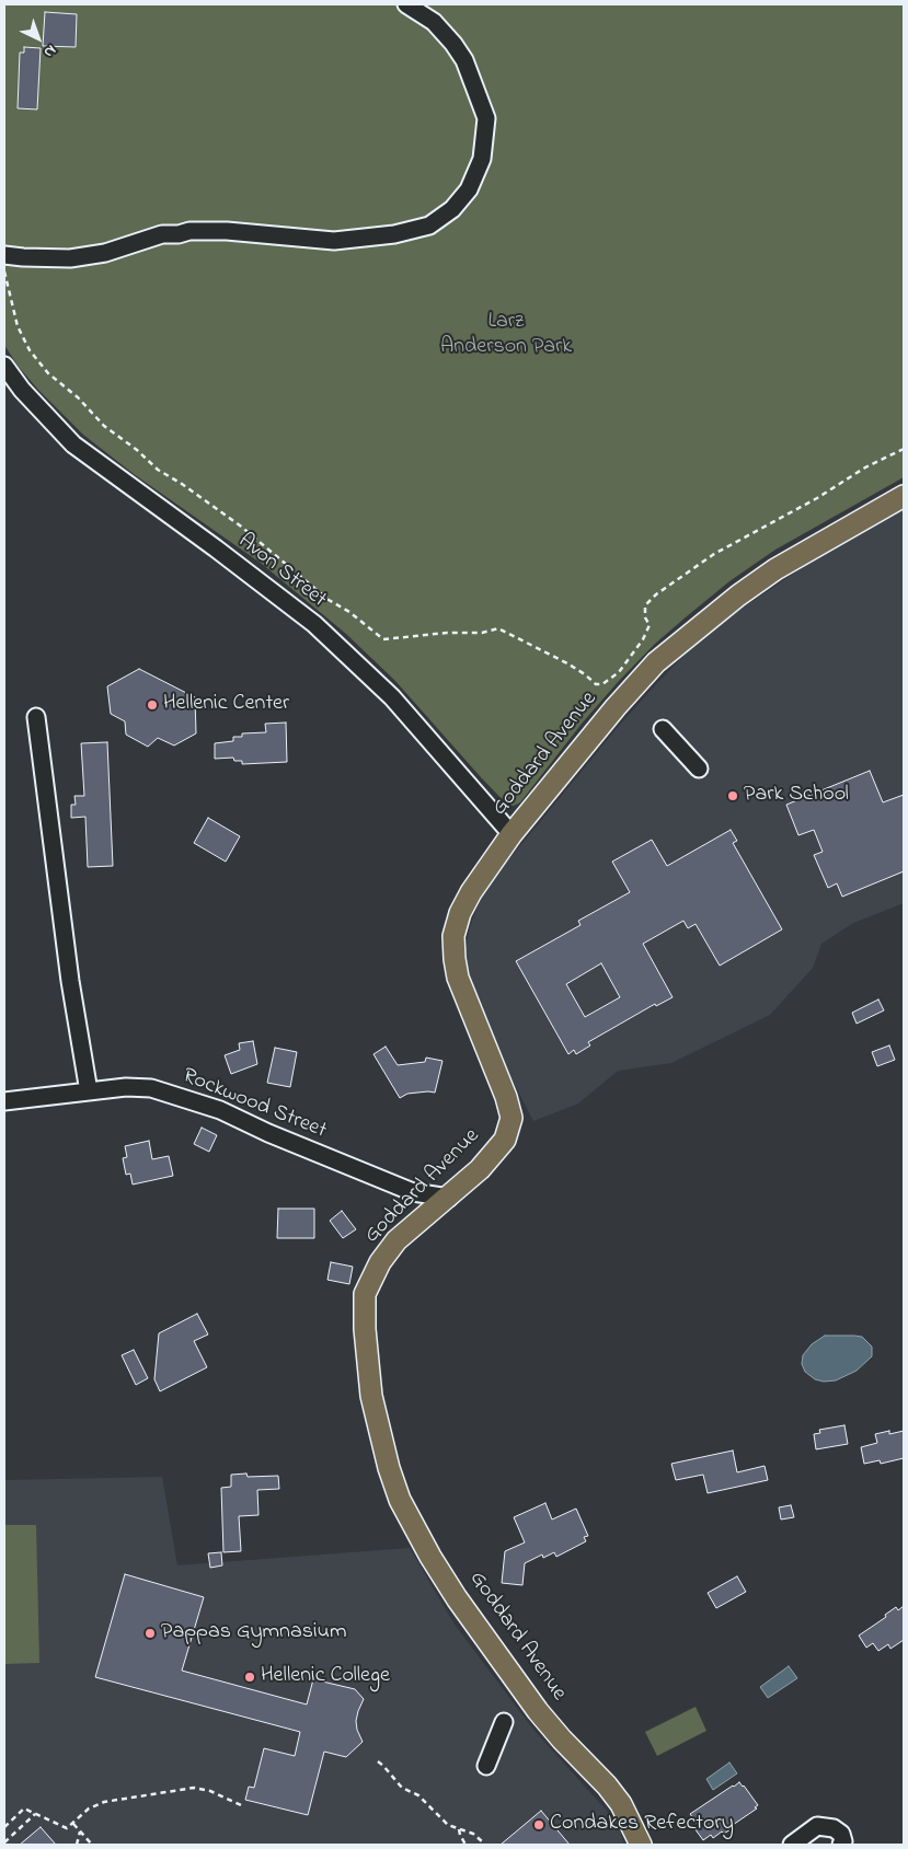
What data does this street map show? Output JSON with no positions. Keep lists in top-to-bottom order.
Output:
{
  "streets": {
    "main road": ["Goddard Avenue"],
    "street": ["Avon Street", "Rockwood Street"]
  },
  "crossings": [
    ["Avon Street", "Goddard Avenue"],
    ["Goddard Avenue", "Rockwood Street"]
  ],
  "parks": ["Larz Anderson Park"],
  "places": [
    "Hellenic Center",
    "Park School",
    "Pappas Gymnasium",
    "Hellenic College",
    "Condakes Refectory"
  ],
  "north": "bottom right"
}
